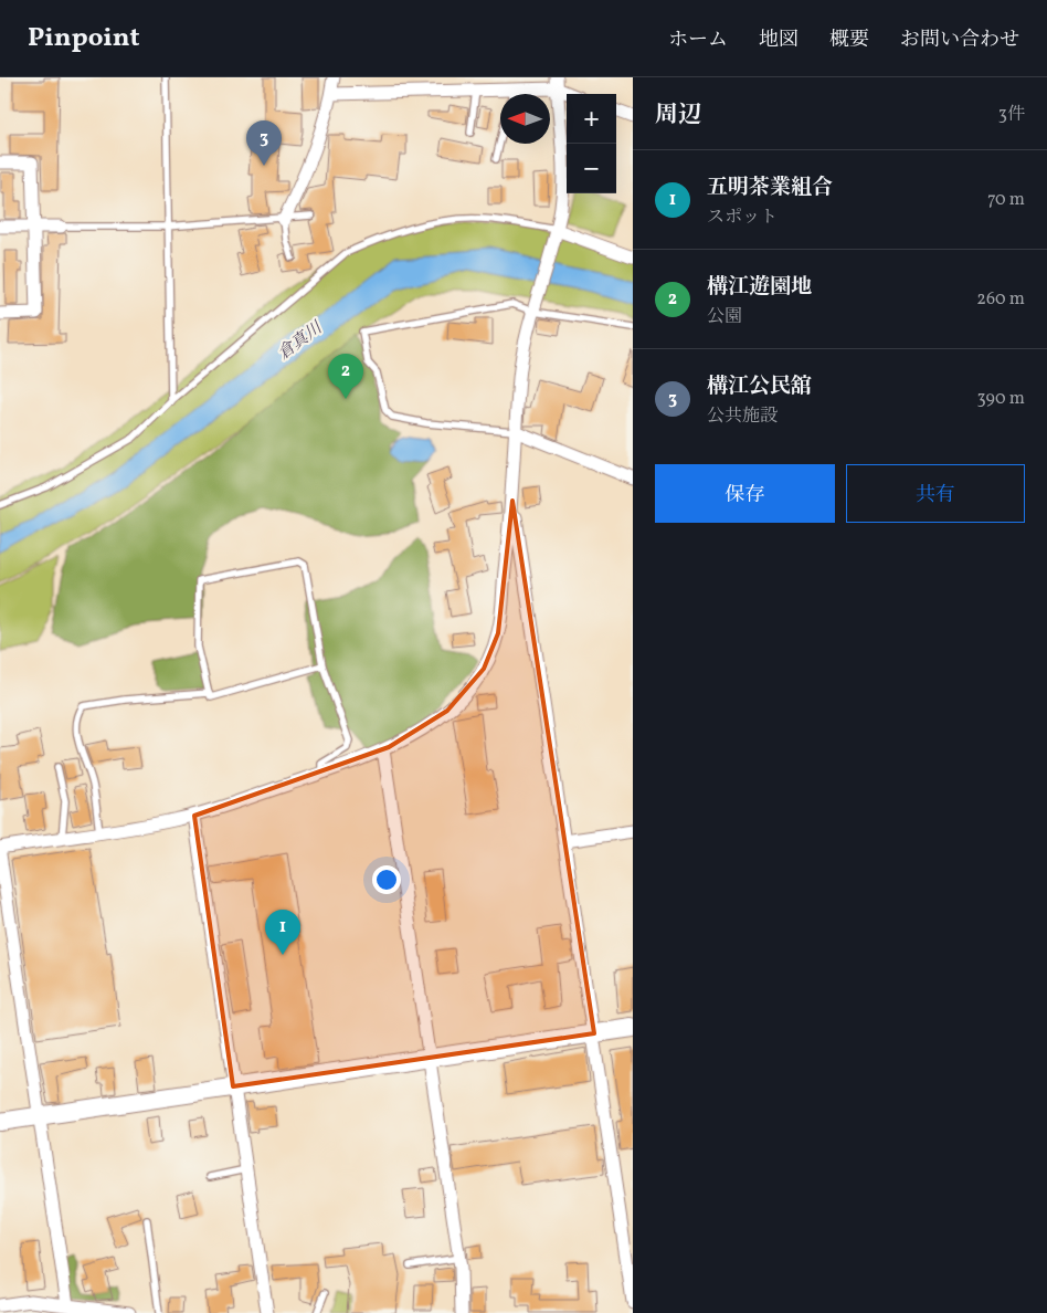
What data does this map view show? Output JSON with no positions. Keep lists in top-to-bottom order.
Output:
{
  "water": ["倉真川"],
  "north": "left",
  "page": {
    "header": "Pinpoint",
    "nav": [
      "ホーム",
      "地図",
      "概要",
      "お問い合わせ"
    ],
    "heading": ["周辺", "3件"],
    "map_buttons": ["+", "−"],
    "pins": ["3", "2", "1"],
    "list": [
      {
        "mark": "1",
        "name": "五明茶業組合",
        "note": "スポット",
        "value": "70 m"
      },
      {
        "mark": "2",
        "name": "構江遊園地",
        "note": "公園",
        "value": "260 m"
      },
      {
        "mark": "3",
        "name": "構江公民舘",
        "note": "公共施設",
        "value": "390 m"
      }
    ],
    "buttons": ["保存", "共有"]
  }
}
